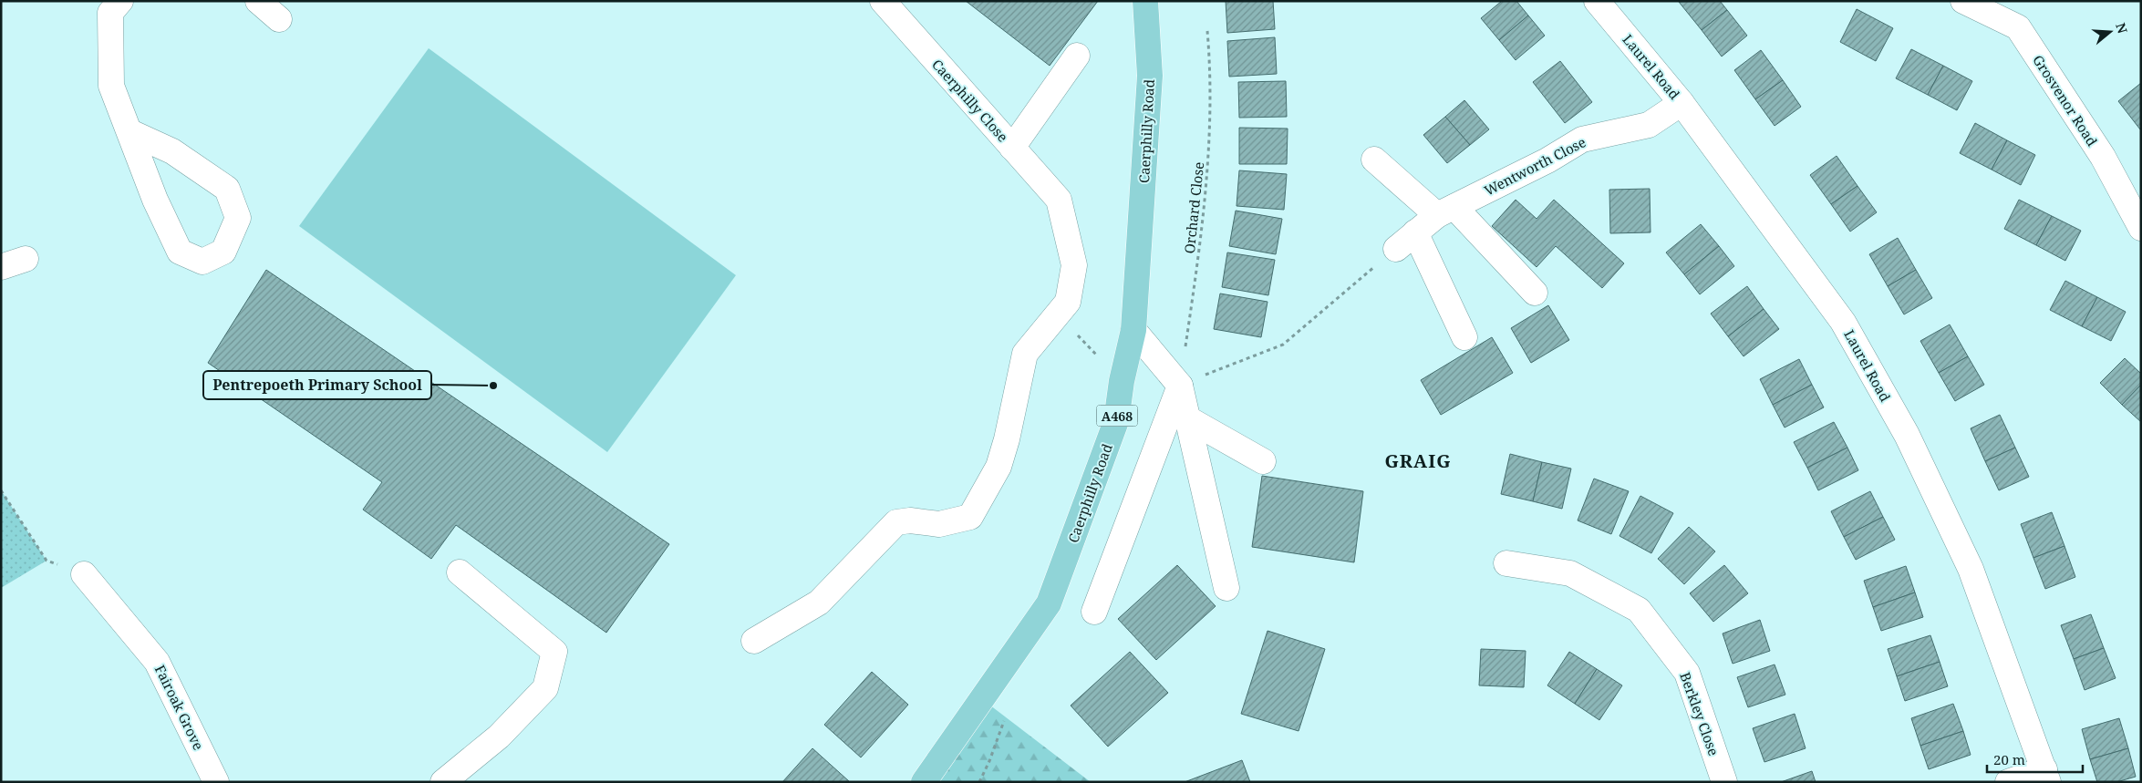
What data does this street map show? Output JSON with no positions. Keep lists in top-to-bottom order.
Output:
{
  "streets": {
    "main road": ["Caerphilly Road", "A468"],
    "street": [
      "Laurel Road",
      "Caerphilly Close",
      "Grosvenor Road",
      "Wentworth Close",
      "Fairoak Grove",
      "Berkley Close"
    ],
    "path": ["Orchard Close"]
  },
  "crossings": [
    ["Laurel Road", "Wentworth Close"]
  ],
  "districts": ["GRAIG"],
  "places": ["Pentrepoeth Primary School"],
  "scale_bar": "20 m",
  "north": "right"
}
